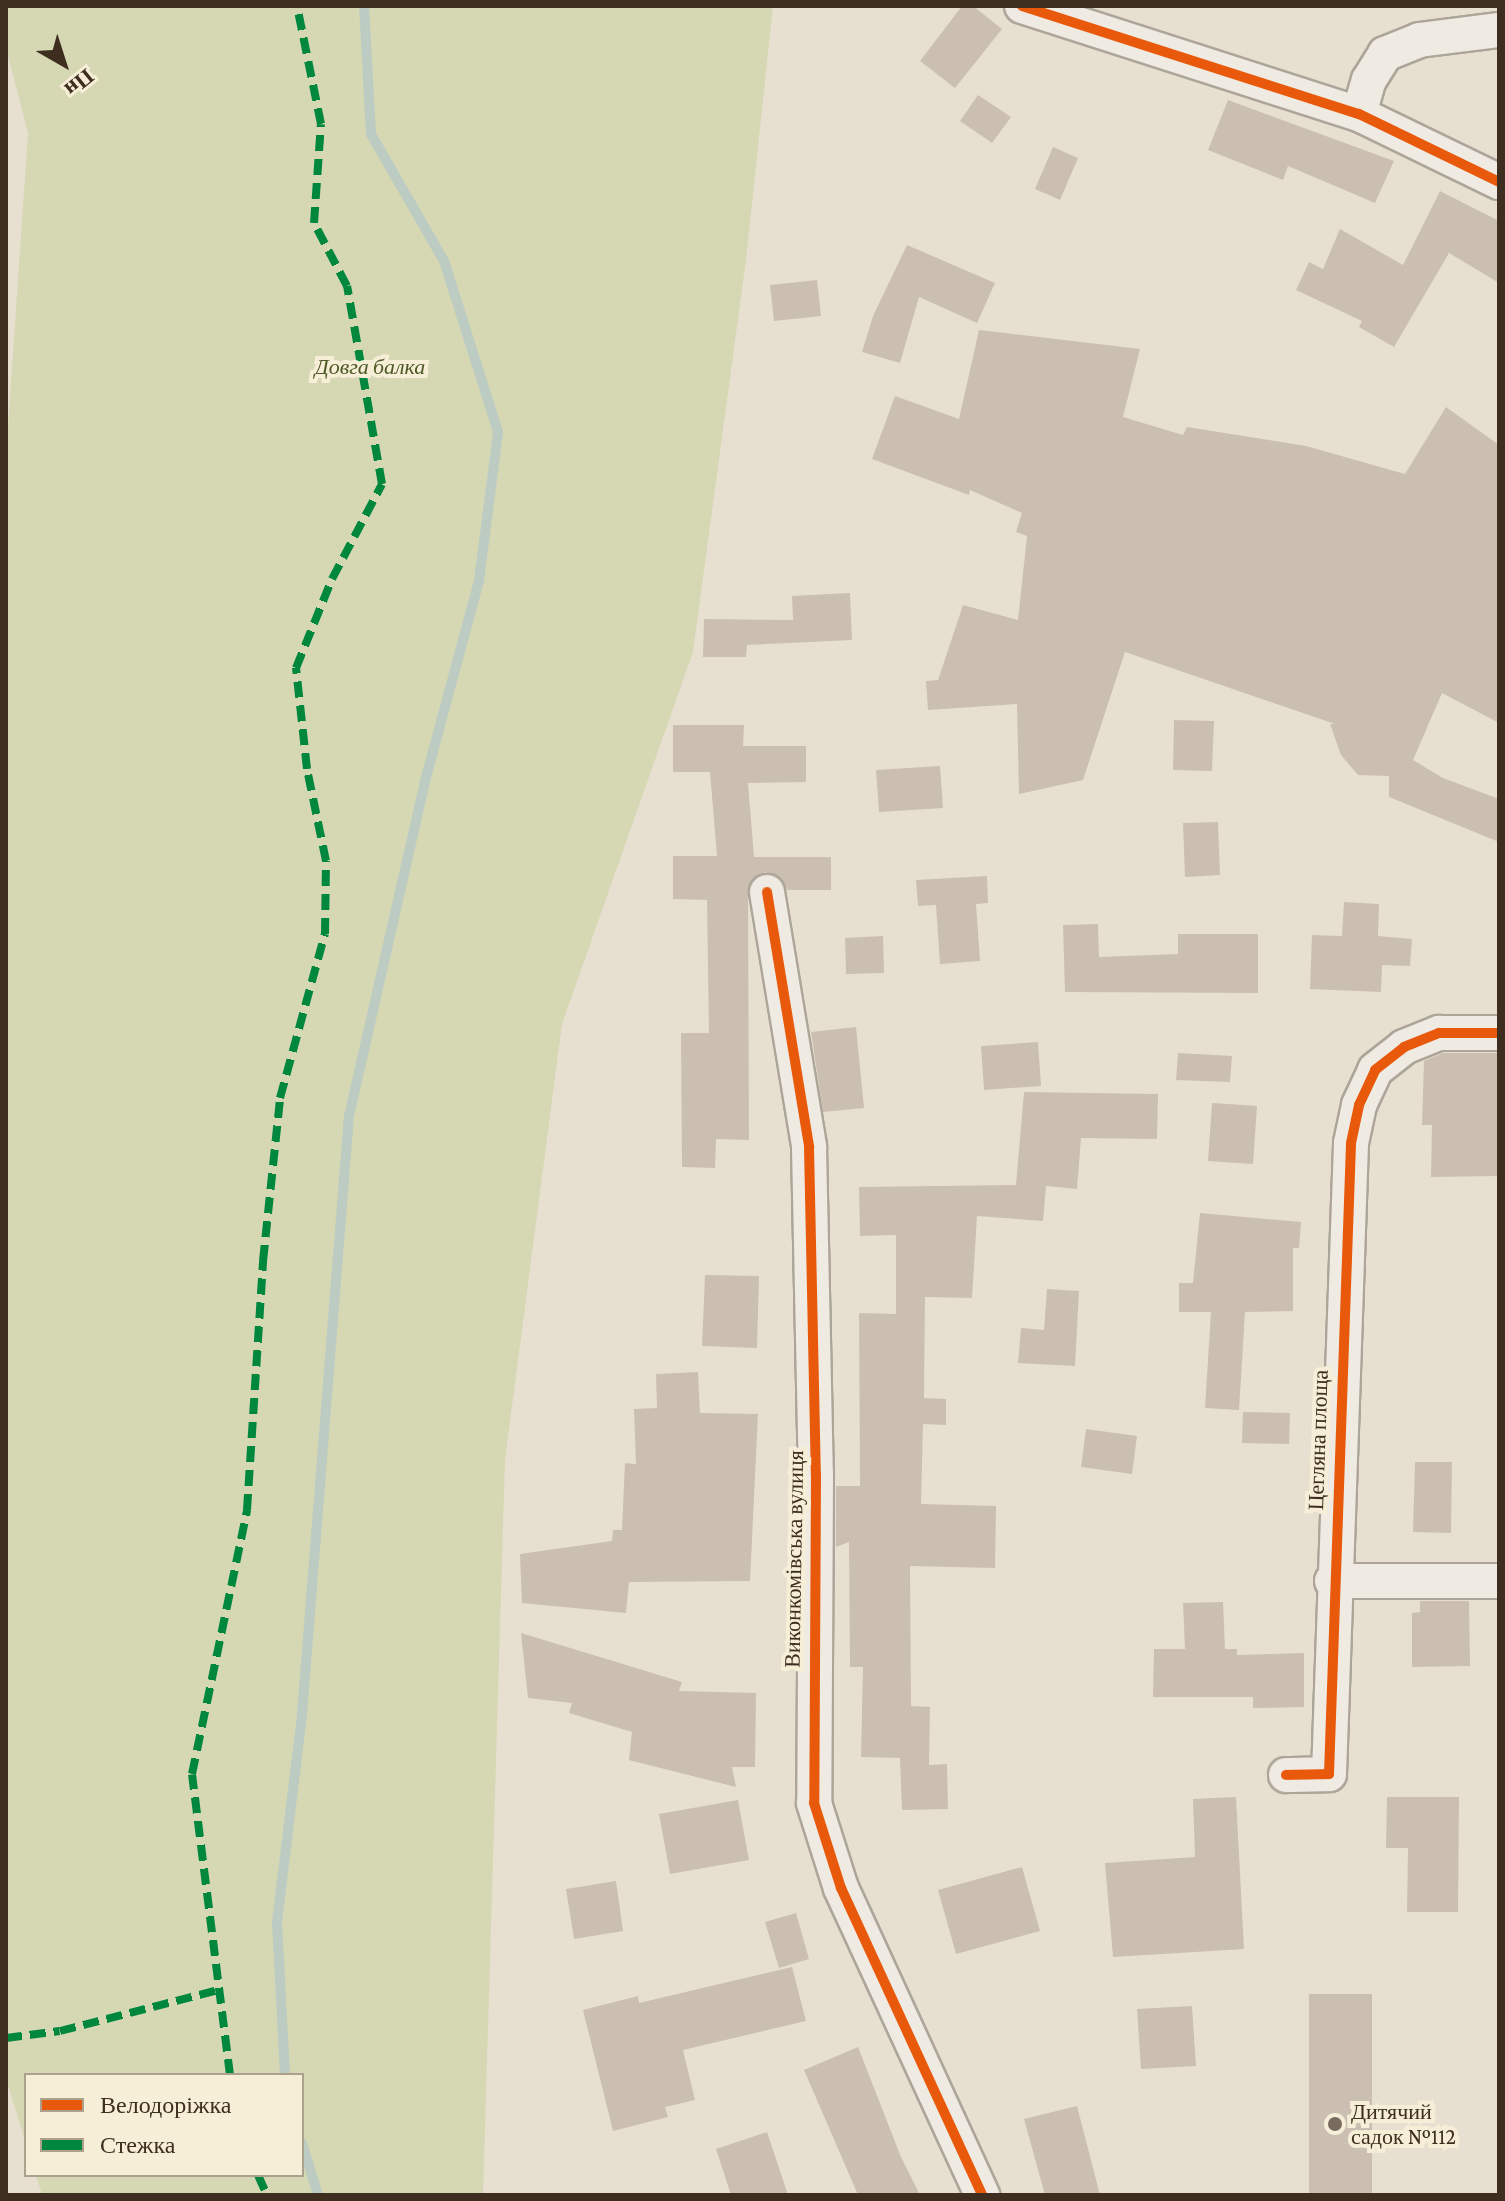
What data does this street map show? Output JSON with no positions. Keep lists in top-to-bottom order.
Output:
{
  "streets": {
    "street": ["Цегляна площа", "Виконкомівська вулиця"]
  },
  "parks": ["Довга балка"],
  "places": ["Дитячий садок №112"],
  "legend": ["Велодоріжка", "Стежка"],
  "north": "bottom right"
}
